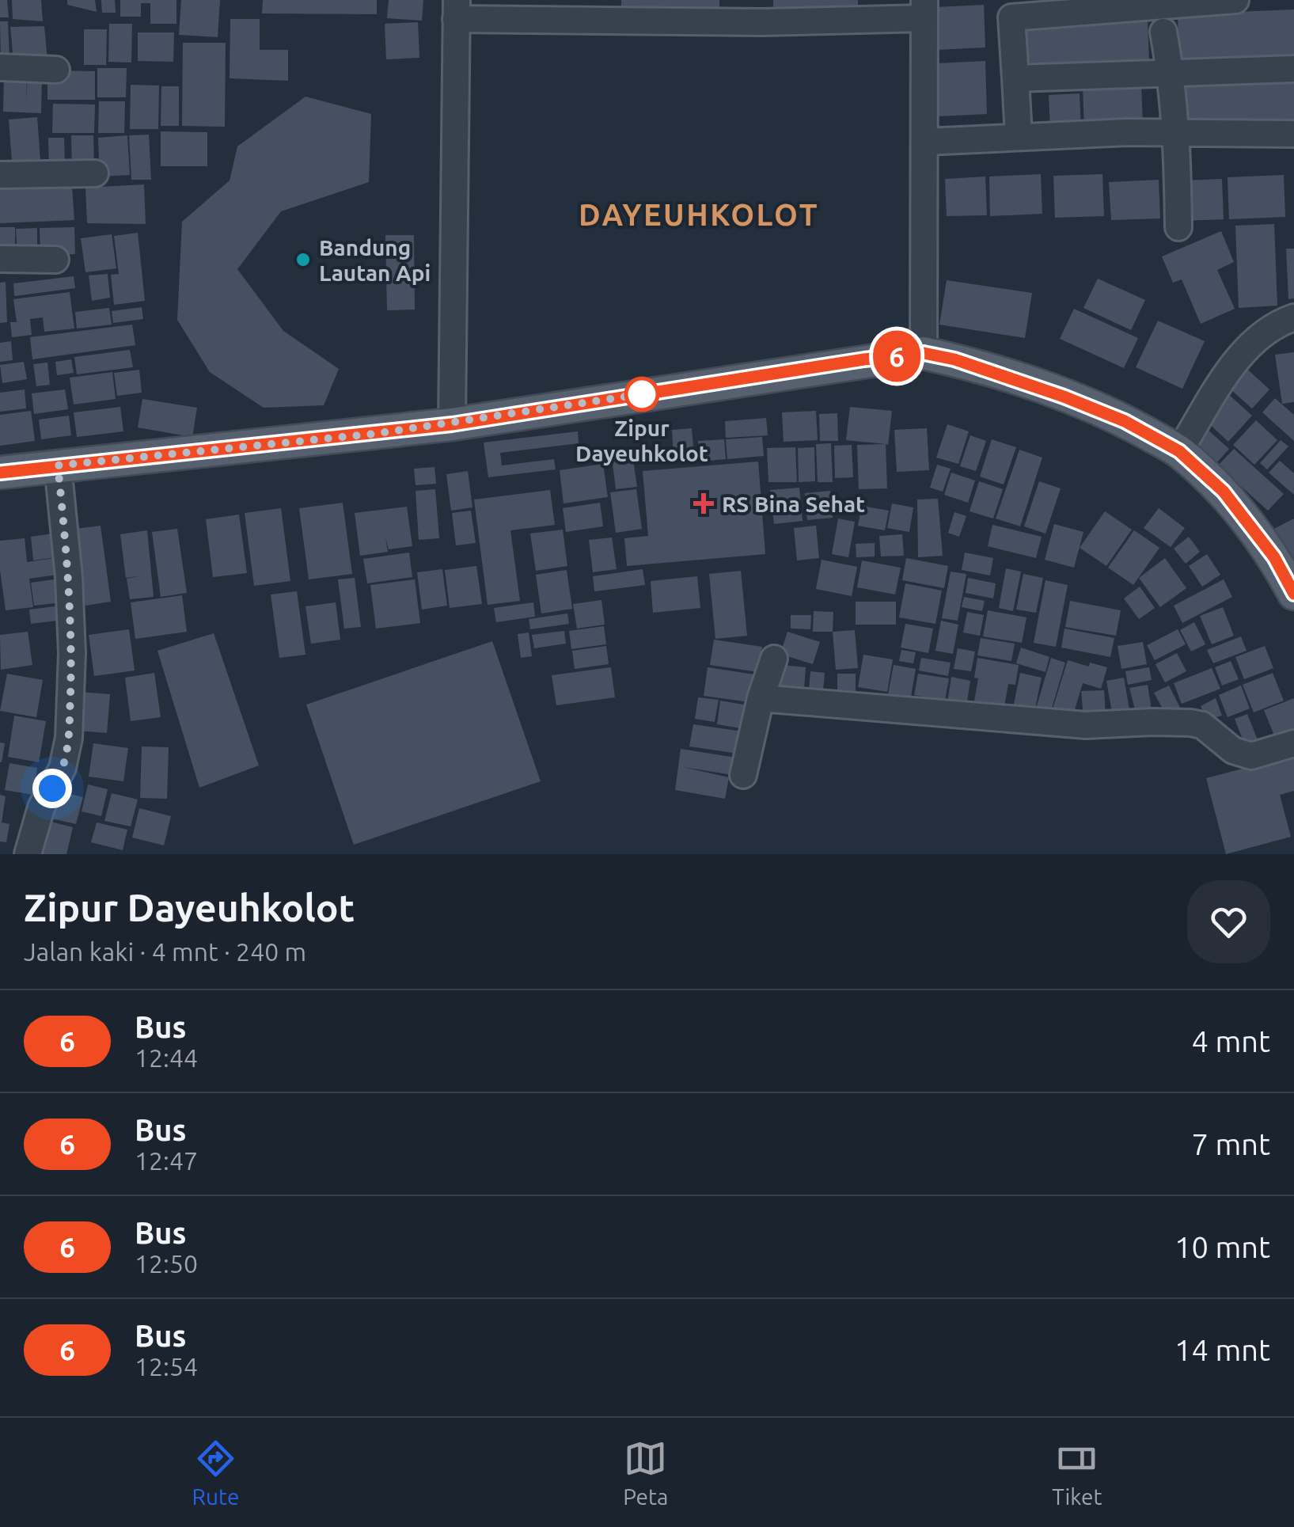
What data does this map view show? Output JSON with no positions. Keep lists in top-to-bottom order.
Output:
{
  "districts": ["DAYEUHKOLOT"],
  "places": {
    "other": ["Bandung Lautan Api", "Zipur Dayeuhkolot"],
    "health": ["RS Bina Sehat"]
  },
  "lines": ["bus line 6"],
  "page": {
    "on_map": "6",
    "heading": ["Zipur Dayeuhkolot", "Jalan kaki · 4 mnt · 240 m"],
    "list": [
      {
        "mark": "6",
        "name": "Bus",
        "note": "12:44",
        "value": "4 mnt"
      },
      {
        "mark": "6",
        "name": "Bus",
        "note": "12:47",
        "value": "7 mnt"
      },
      {
        "mark": "6",
        "name": "Bus",
        "note": "12:50",
        "value": "10 mnt"
      },
      {
        "mark": "6",
        "name": "Bus",
        "note": "12:54",
        "value": "14 mnt"
      }
    ],
    "tabs": ["Rute", "Peta", "Tiket"]
  }
}
